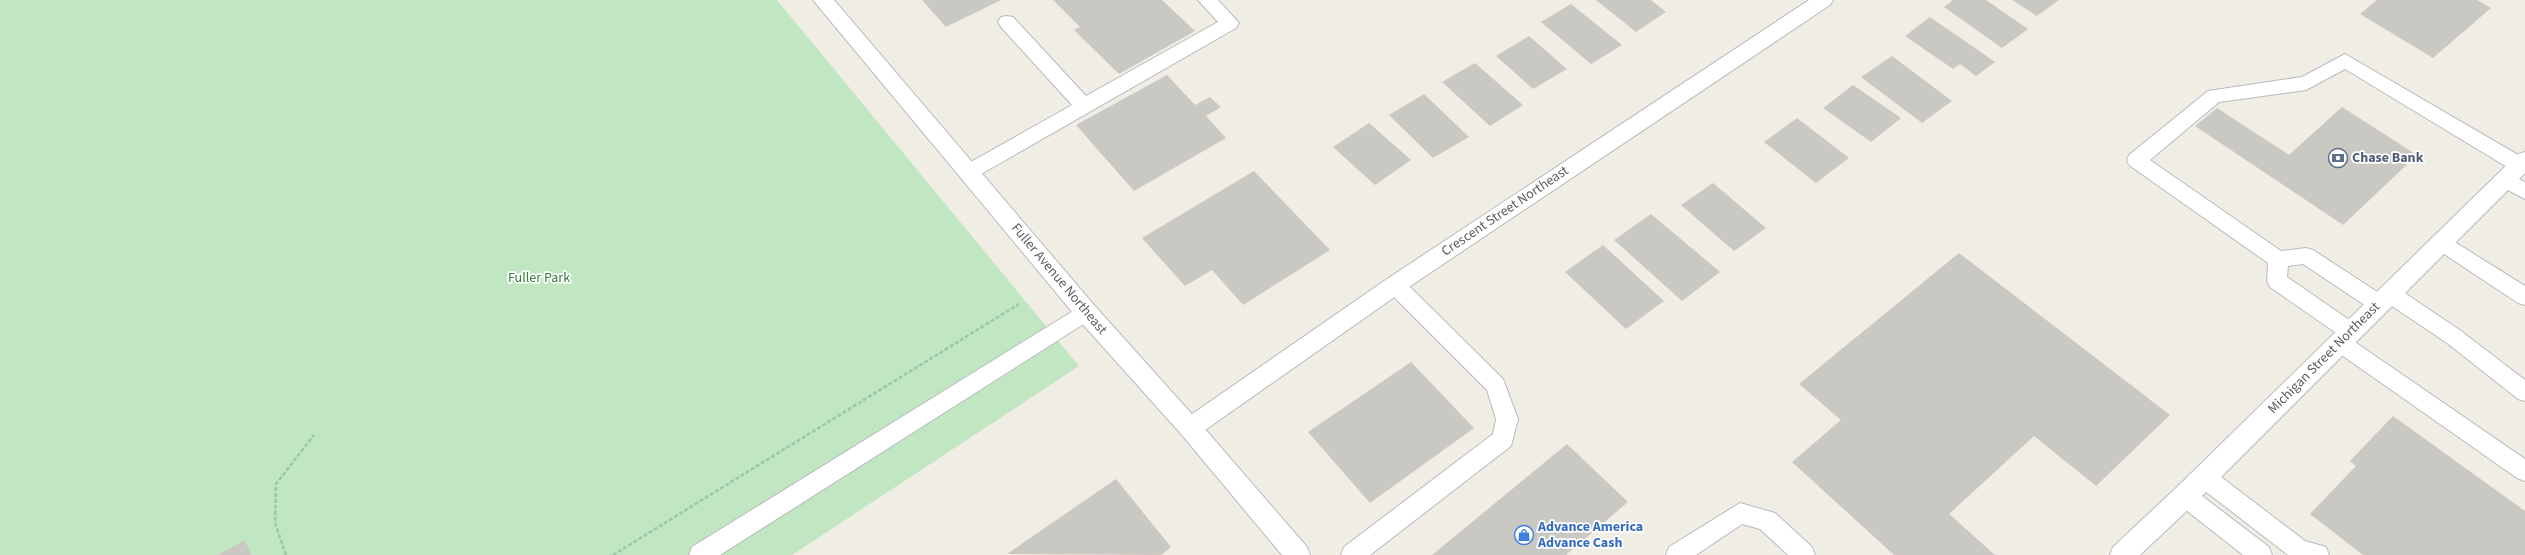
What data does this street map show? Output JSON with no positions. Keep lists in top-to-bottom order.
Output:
{
  "streets": {
    "main road": ["Crescent Street Northeast", "Fuller Avenue Northeast", "Michigan Street Northeast"]
  },
  "crossings": [
    ["Crescent Street Northeast", "Fuller Avenue Northeast"]
  ],
  "parks": ["Fuller Park"],
  "places": {
    "bank": ["Chase Bank"],
    "shop": ["Advance America Advance Cash"]
  }
}
